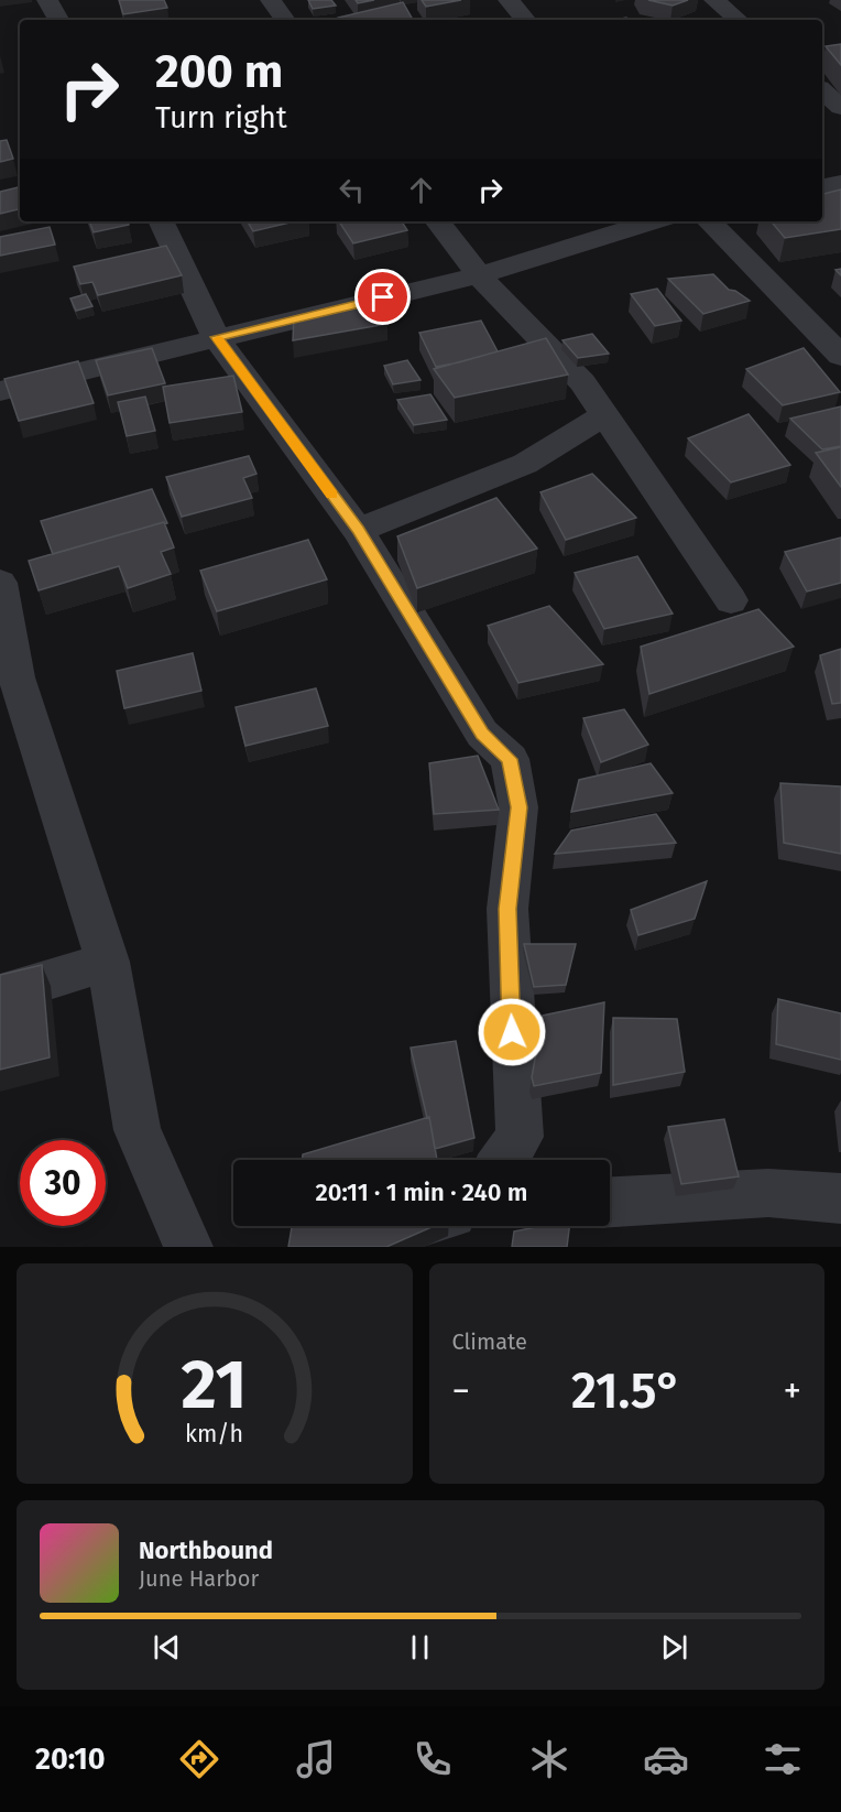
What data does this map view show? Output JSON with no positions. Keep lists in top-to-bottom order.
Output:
{
  "page": {
    "turn": ["200 m", "Turn right"],
    "limit": "30",
    "trip": "20:11 · 1 min · 240 m",
    "tile": "Climate",
    "heat": ["−", "21.5°", "+"],
    "song": ["Northbound", "June Harbor"],
    "tabs": "20:10",
    "gauge": ["21", "km/h"]
  }
}
